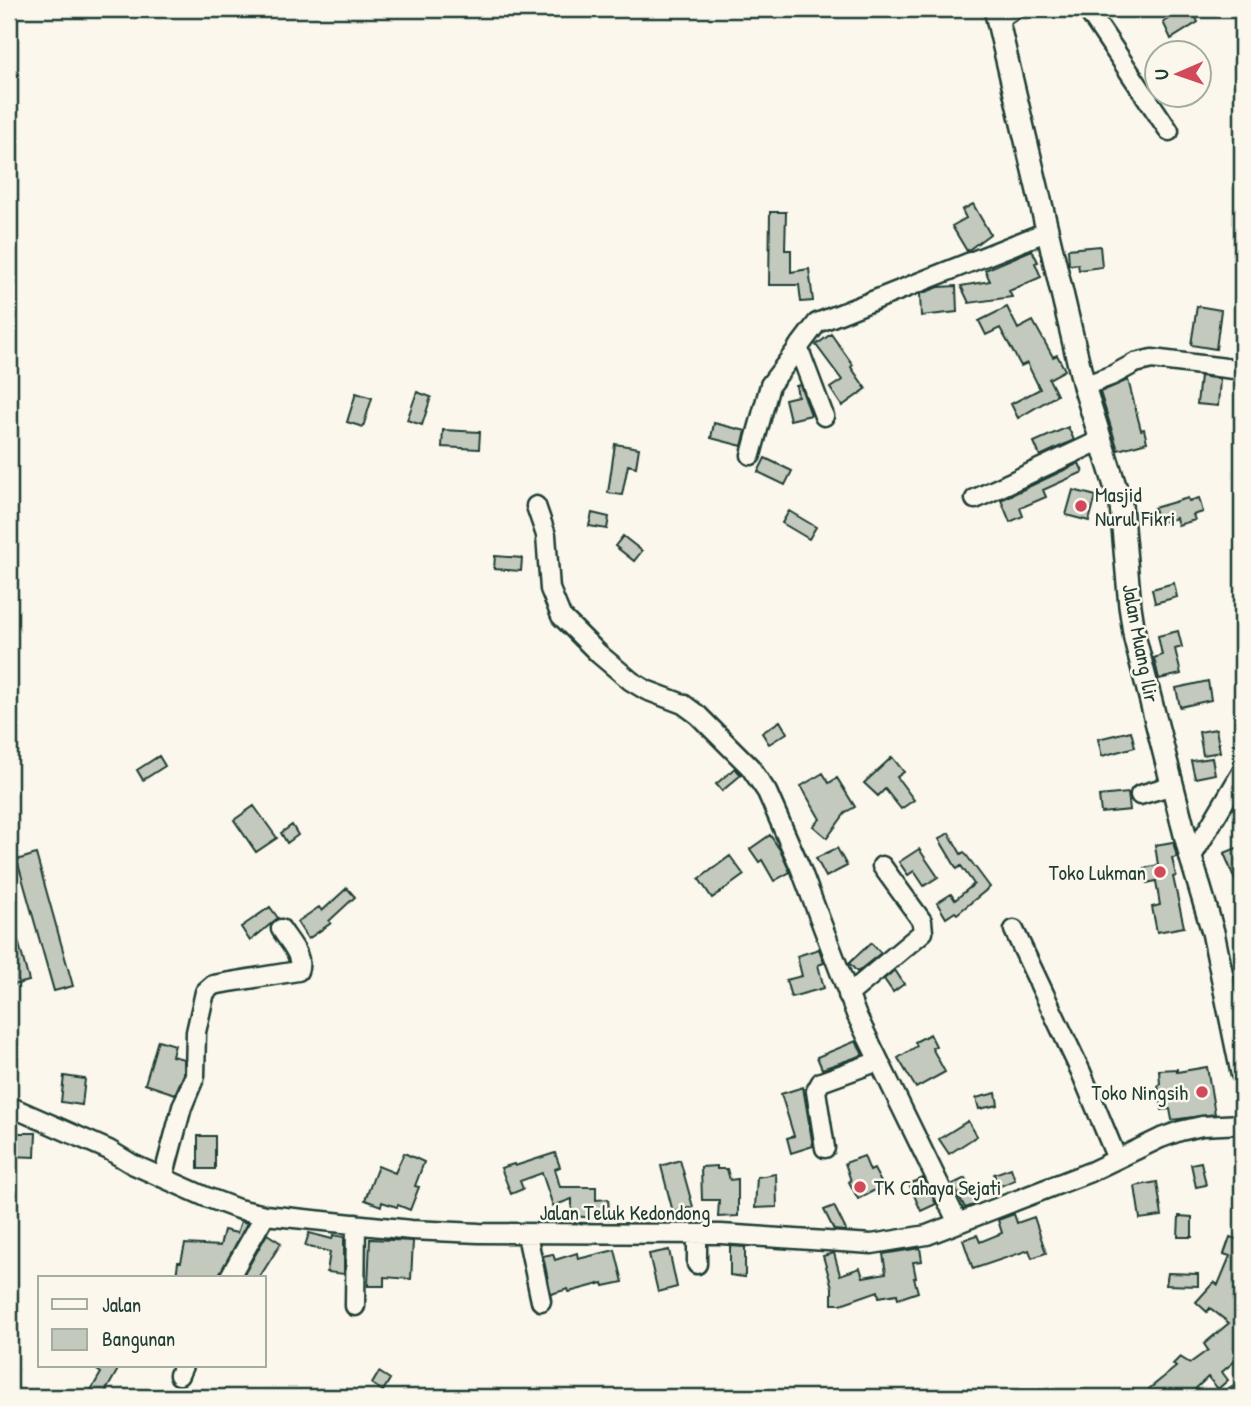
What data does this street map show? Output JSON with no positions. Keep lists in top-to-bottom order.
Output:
{
  "streets": {
    "main road": ["Jalan Muang Ilir"],
    "street": ["Jalan Teluk Kedondong"]
  },
  "places": [
    "Masjid Nurul Fikri",
    "Toko Lukman",
    "Toko Ningsih",
    "TK Cahaya Sejati"
  ],
  "legend": ["Jalan", "Bangunan"],
  "north": "left"
}
